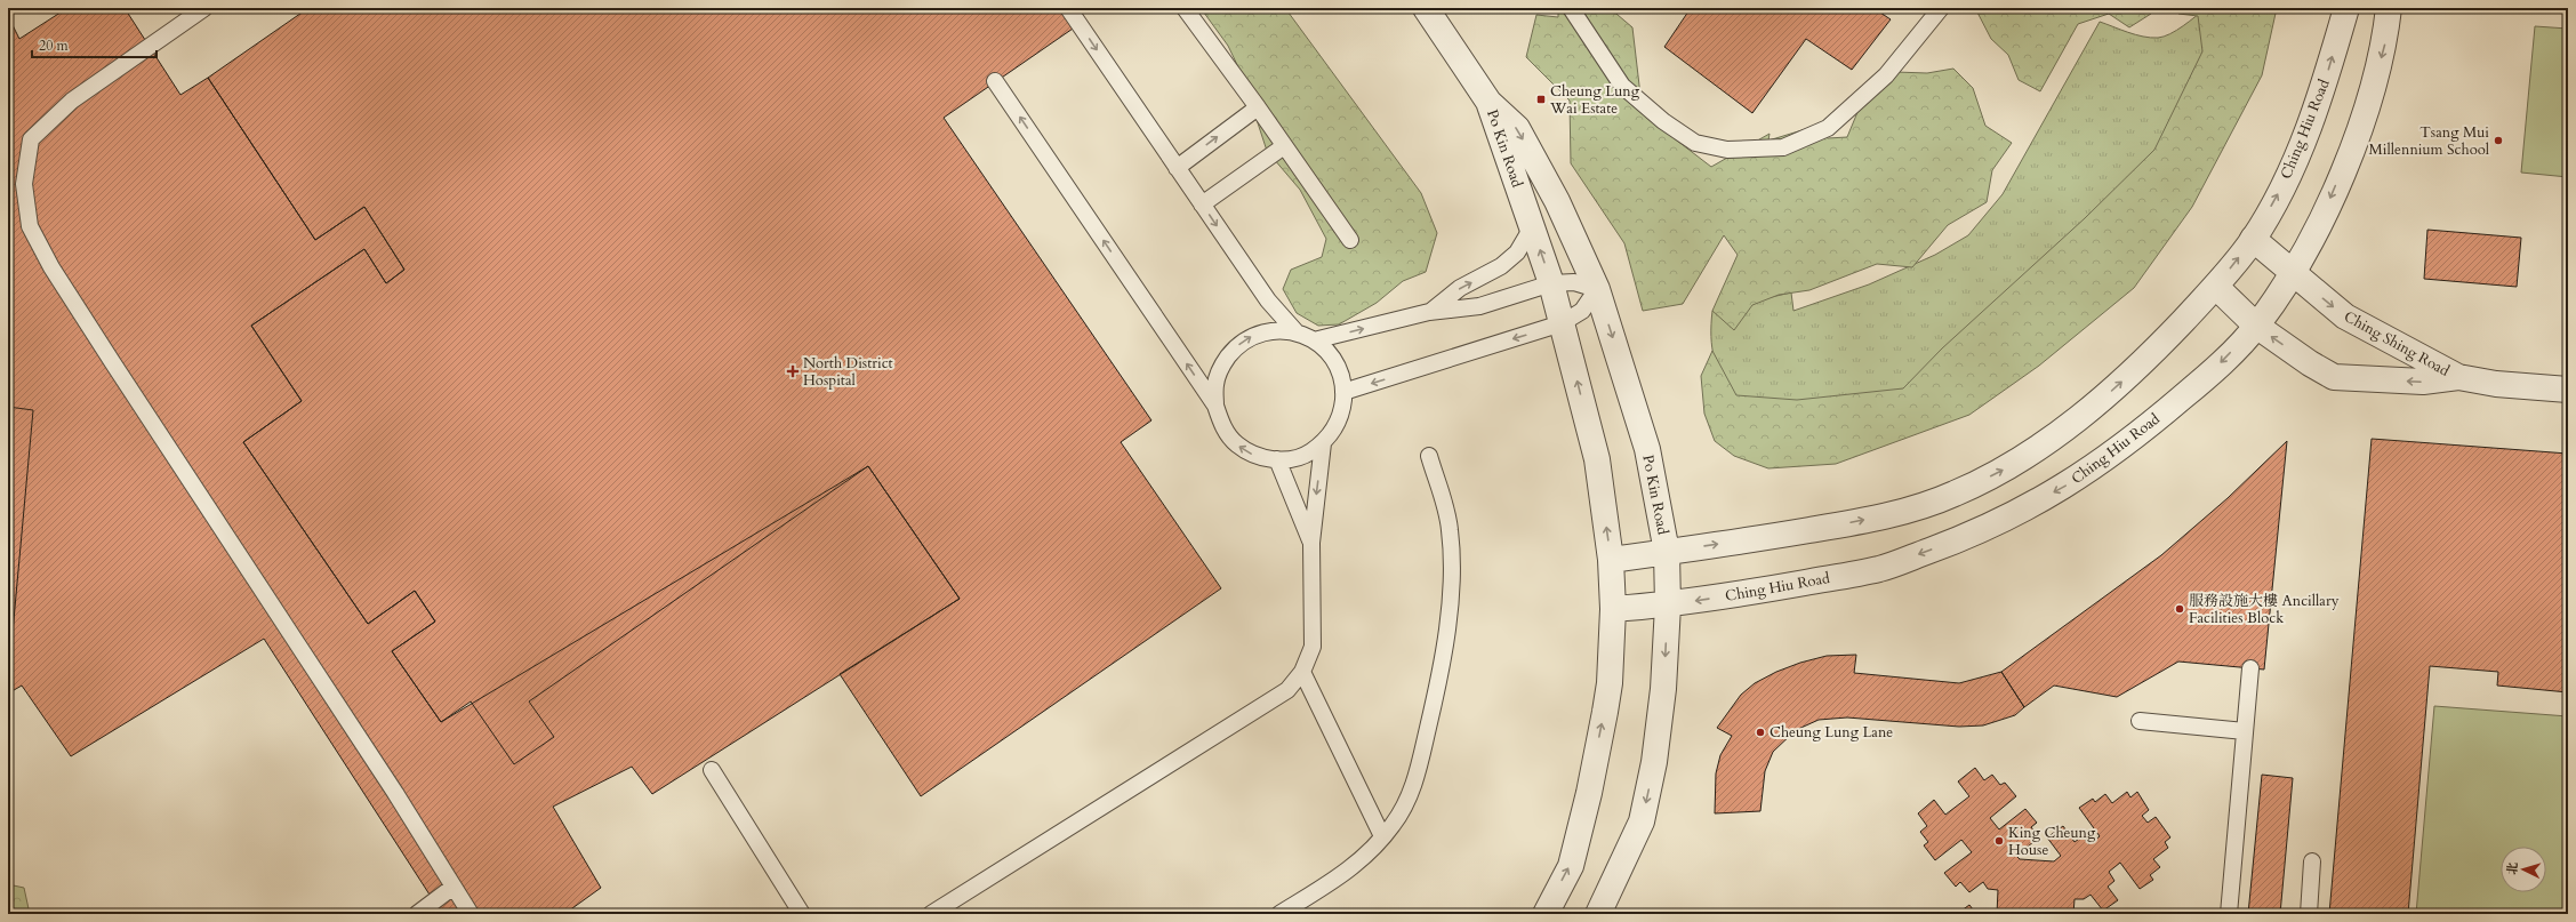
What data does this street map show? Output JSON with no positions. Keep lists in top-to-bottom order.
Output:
{
  "streets": {
    "street": ["Ching Hiu Road", "Po Kin Road", "Ching Shing Road"]
  },
  "crossings": [
    ["Ching Hiu Road", "Po Kin Road"],
    ["Ching Hiu Road", "Ching Shing Road"]
  ],
  "places": {
    "transit": ["Cheung Lung Wai Estate"],
    "other": [
      "Tsang Mui Millennium School",
      "服務設施大樓 Ancillary Facilities Block",
      "Cheung Lung Lane",
      "King Cheung House"
    ],
    "health": ["North District Hospital"]
  },
  "scale_bar": "20 m",
  "north": "left"
}
